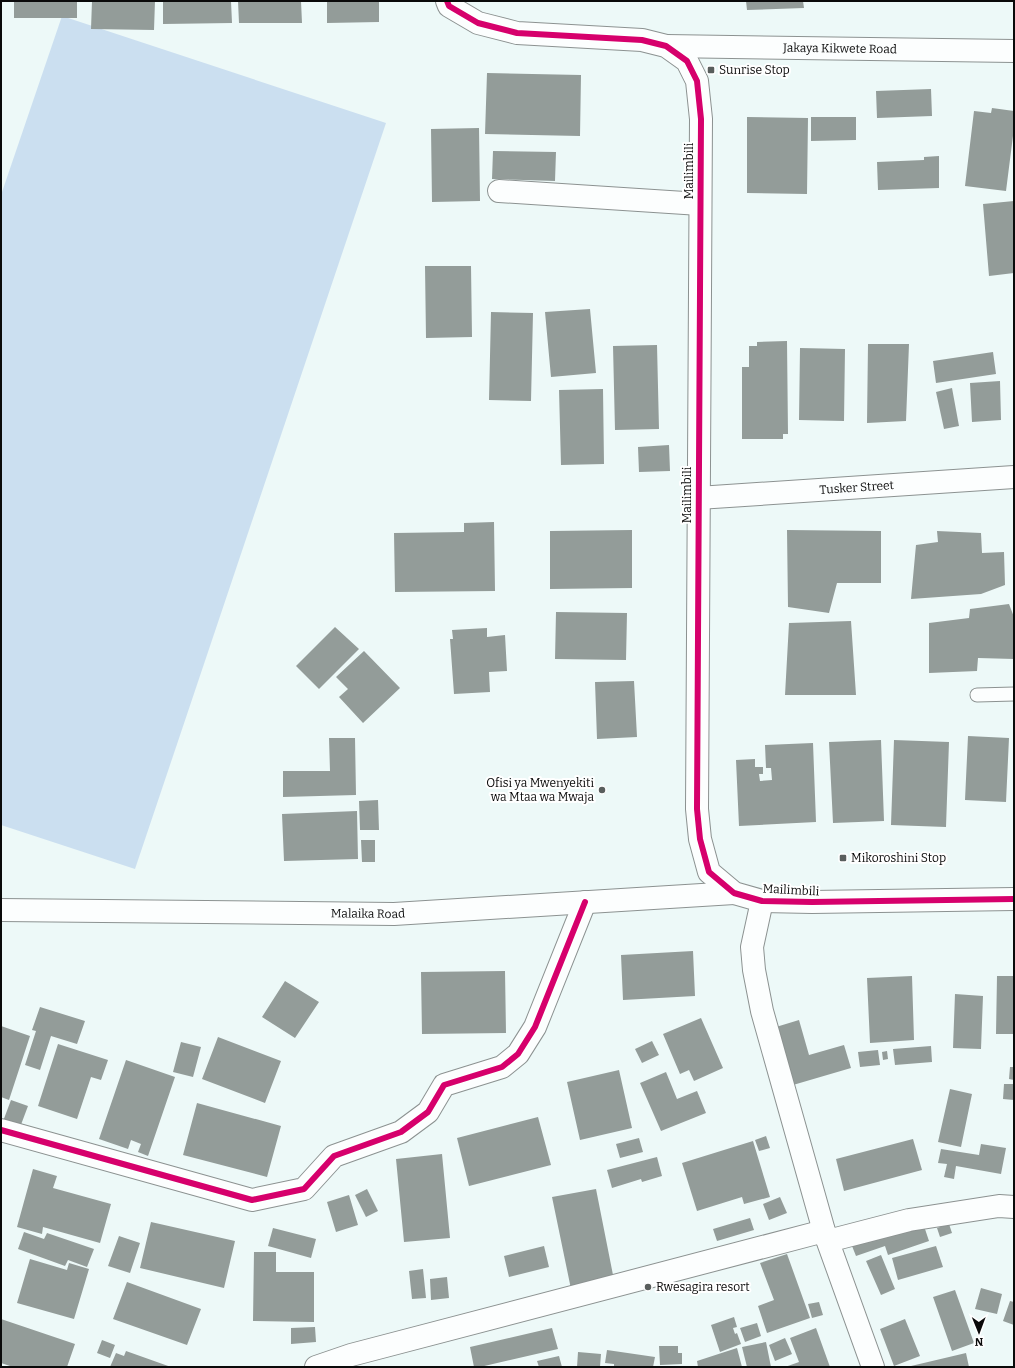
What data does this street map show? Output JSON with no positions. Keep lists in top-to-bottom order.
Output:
{
  "streets": {
    "street": [
      "Jakaya Kikwete Road",
      "Mailimbili",
      "Tusker Street",
      "Malaika Road"
    ]
  },
  "crossings": [
    ["Jakaya Kikwete Road", "Mailimbili"],
    ["Mailimbili", "Tusker Street"],
    ["Mailimbili", "Malaika Road"]
  ],
  "places": {
    "transit": ["Sunrise Stop", "Mikoroshini Stop"],
    "other": ["Ofisi ya Mwenyekiti wa Mtaa wa Mwaja", "Rwesagira resort"]
  },
  "north": "bottom"
}
